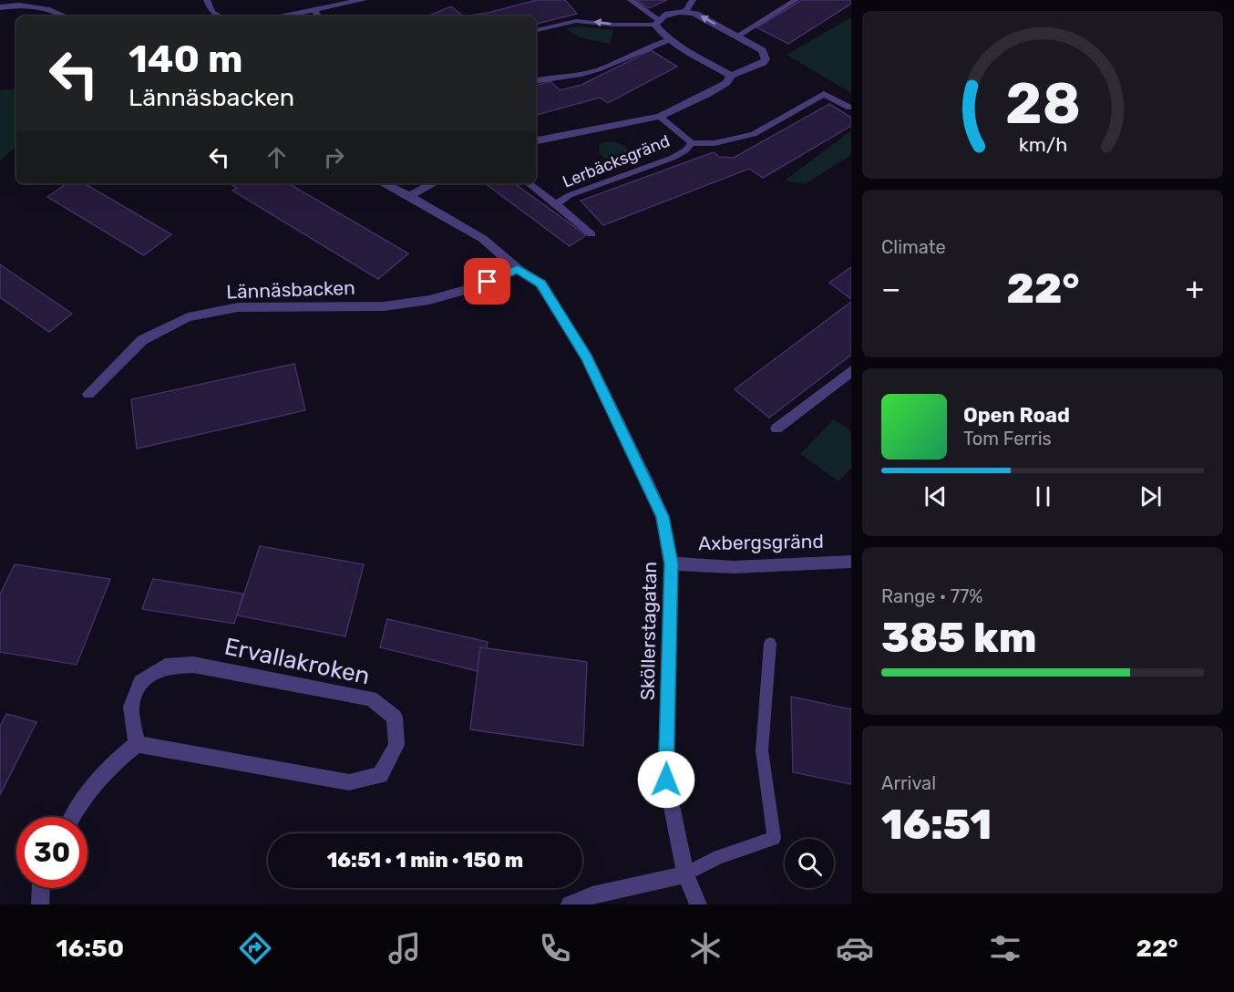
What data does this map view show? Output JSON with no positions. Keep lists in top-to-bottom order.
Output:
{
  "streets": {
    "street": [
      "Lerbäcksgränd",
      "Lännäsbacken",
      "Axbergsgränd",
      "Sköllerstagatan",
      "Ervallakroken"
    ]
  },
  "crossings": [
    ["Lännäsbacken", "Sköllerstagatan"],
    ["Axbergsgränd", "Sköllerstagatan"]
  ],
  "page": {
    "turn": ["140 m", "Lännäsbacken"],
    "tile": [
      "Climate",
      ["Range · 77%", "385 km"],
      ["Arrival", "16:51"]
    ],
    "heat": ["−", "22°", "+"],
    "song": ["Open Road", "Tom Ferris"],
    "limit": "30",
    "trip": "16:51 · 1 min · 150 m",
    "tabs": ["16:50", "22°"],
    "gauge": ["28", "km/h"]
  }
}
